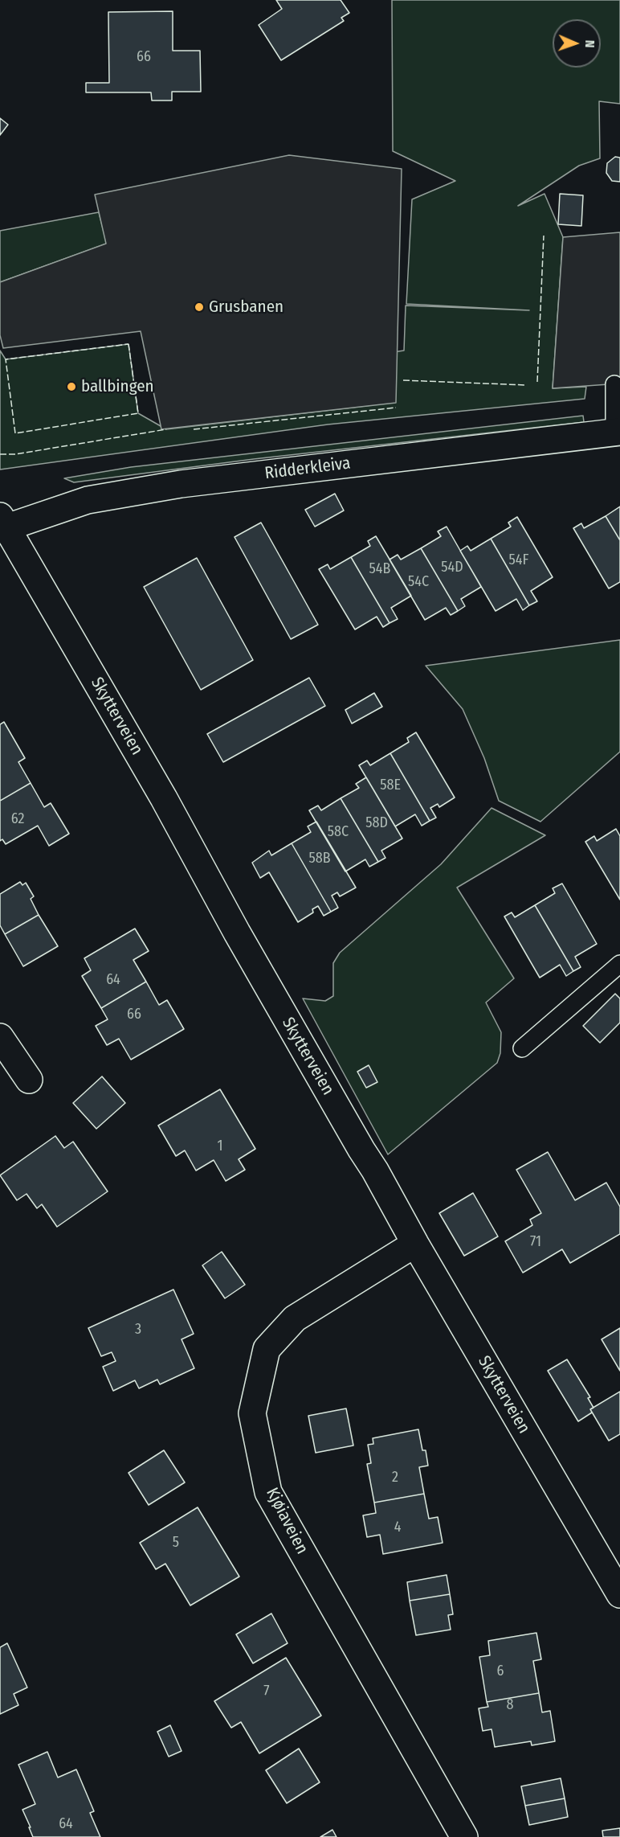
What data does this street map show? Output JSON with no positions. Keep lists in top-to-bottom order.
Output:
{
  "streets": {
    "street": ["Ridderkleiva", "Skytterveien", "Kjøiaveien"]
  },
  "crossings": [
    ["Ridderkleiva", "Skytterveien"],
    ["Skytterveien", "Kjøiaveien"]
  ],
  "places": ["Grusbanen", "ballbingen"],
  "house_numbers": [
    "66",
    "54F",
    "54D",
    "54B",
    "54C",
    "58E",
    "62",
    "58D",
    "58C",
    "58B",
    "64",
    "66",
    "1",
    "71",
    "3",
    "2",
    "4",
    "5",
    "6",
    "7",
    "8",
    "64"
  ],
  "north": "right"
}
